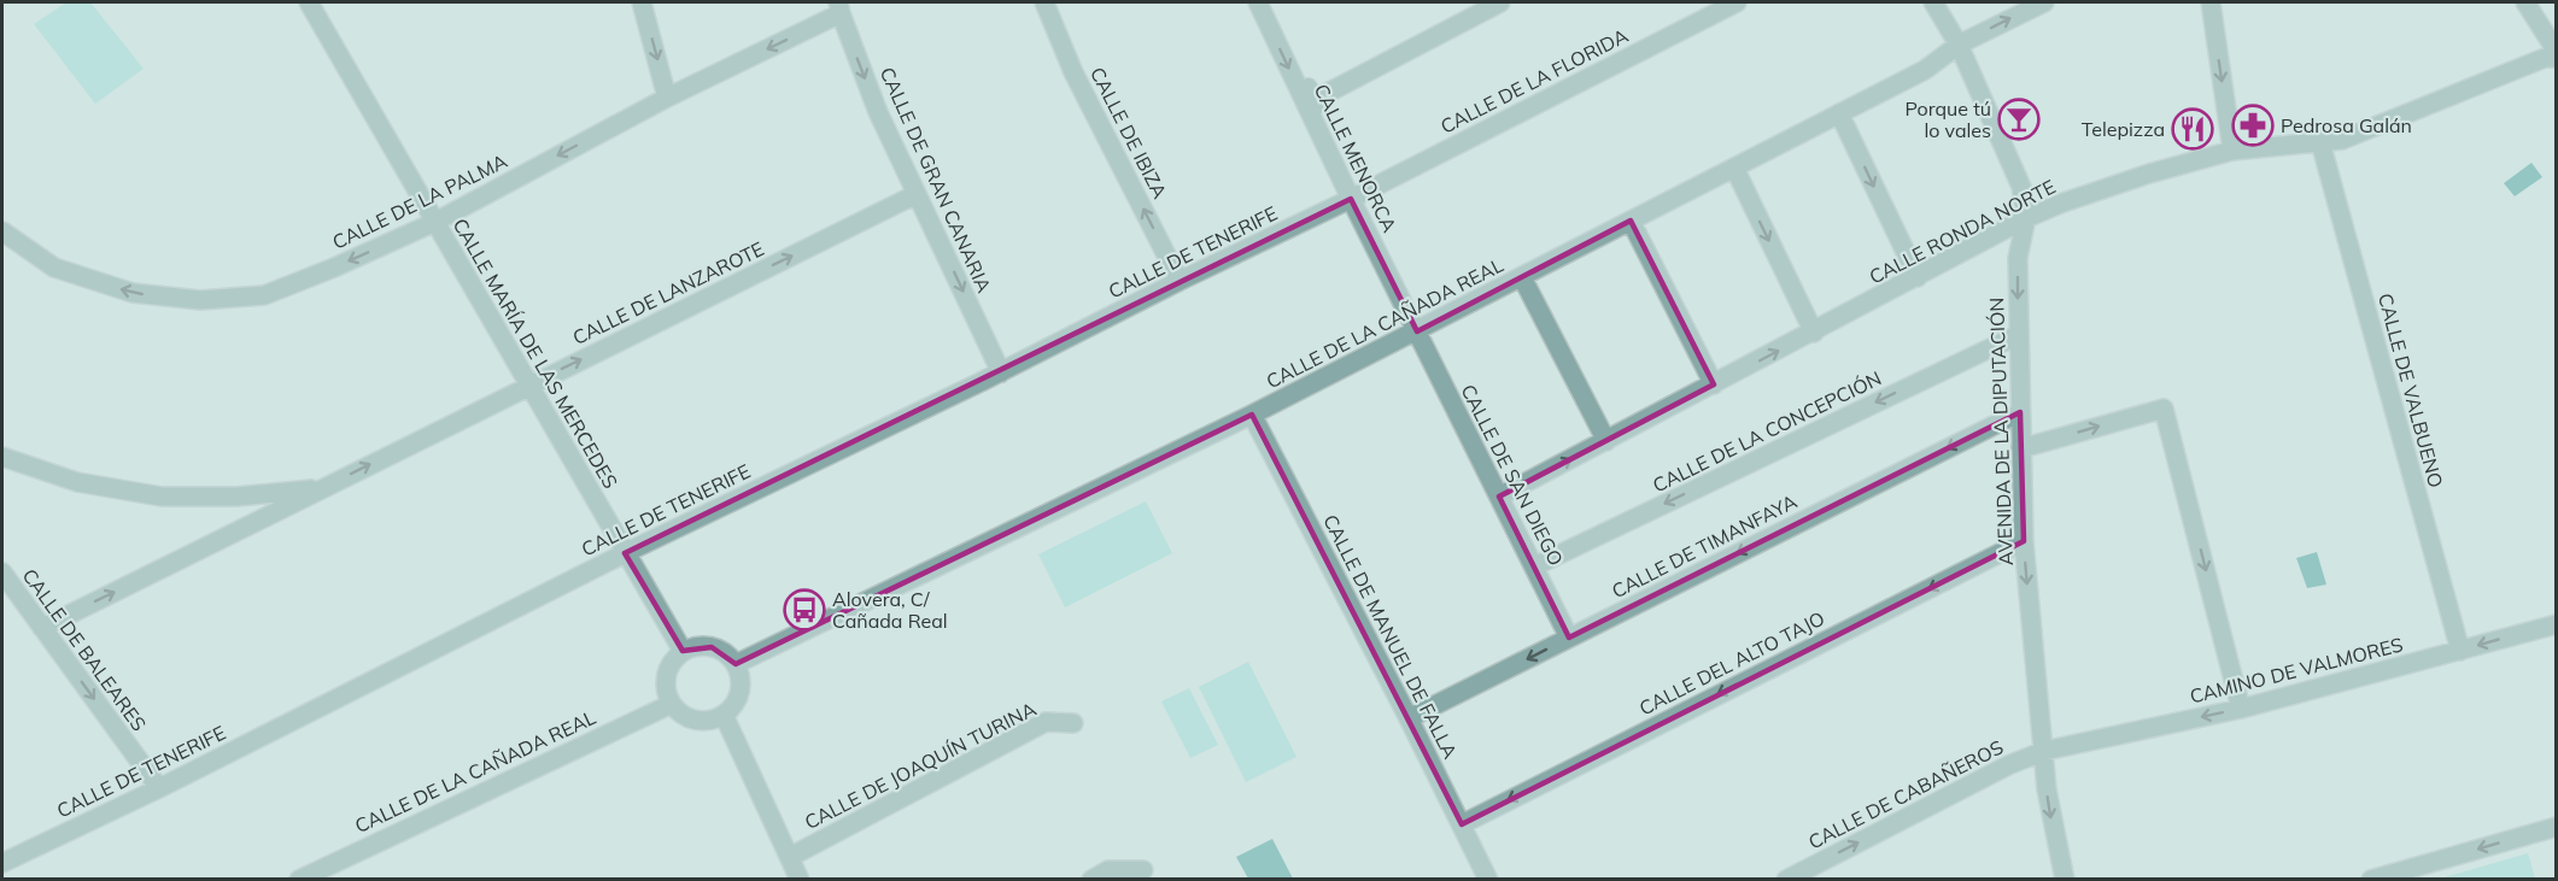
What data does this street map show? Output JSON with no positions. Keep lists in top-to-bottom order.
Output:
{
  "streets": {
    "street": [
      "CALLE DE LA FLORIDA",
      "CALLE DE IBIZA",
      "CALLE MENORCA",
      "CALLE DE GRAN CANARIA",
      "CALLE DE LA PALMA",
      "CALLE RONDA NORTE",
      "CALLE DE TENERIFE",
      "CALLE DE LANZAROTE",
      "CALLE DE LA CAÑADA REAL",
      "CALLE MARÍA DE LAS MERCEDES",
      "CALLE DE VALBUENO",
      "CALLE DE LA CONCEPCIÓN",
      "AVENIDA DE LA DIPUTACIÓN",
      "CALLE DE SAN DIEGO",
      "CALLE DE TIMANFAYA",
      "CALLE DE MANUEL DE FALLA",
      "CALLE DE BALEARES",
      "CALLE DEL ALTO TAJO",
      "CAMINO DE VALMORES",
      "CALLE DE JOAQUÍN TURINA",
      "CALLE DE CABAÑEROS"
    ]
  },
  "crossings": [
    ["CALLE DE LA FLORIDA", "CALLE MENORCA"],
    ["CALLE DE LA FLORIDA", "CALLE DE TENERIFE"],
    ["CALLE DE IBIZA", "CALLE DE TENERIFE"],
    ["CALLE MENORCA", "CALLE DE TENERIFE"],
    ["CALLE MENORCA", "CALLE DE LA CAÑADA REAL"],
    ["CALLE MENORCA", "CALLE DE SAN DIEGO"],
    ["CALLE DE GRAN CANARIA", "CALLE DE LA PALMA"],
    ["CALLE DE GRAN CANARIA", "CALLE DE TENERIFE"],
    ["CALLE DE GRAN CANARIA", "CALLE DE LANZAROTE"],
    ["CALLE DE LA PALMA", "CALLE MARÍA DE LAS MERCEDES"],
    ["CALLE RONDA NORTE", "CALLE DE VALBUENO"],
    ["CALLE RONDA NORTE", "AVENIDA DE LA DIPUTACIÓN"],
    ["CALLE RONDA NORTE", "CALLE DE SAN DIEGO"],
    ["CALLE DE TENERIFE", "CALLE MARÍA DE LAS MERCEDES"],
    ["CALLE DE TENERIFE", "CALLE DE BALEARES"],
    ["CALLE DE LANZAROTE", "CALLE MARÍA DE LAS MERCEDES"],
    ["CALLE DE LANZAROTE", "CALLE DE BALEARES"],
    ["CALLE DE LA CAÑADA REAL", "CALLE MARÍA DE LAS MERCEDES"],
    ["CALLE DE LA CAÑADA REAL", "AVENIDA DE LA DIPUTACIÓN"],
    ["CALLE DE LA CAÑADA REAL", "CALLE DE SAN DIEGO"],
    ["CALLE DE LA CAÑADA REAL", "CALLE DE MANUEL DE FALLA"],
    ["CALLE DE VALBUENO", "CAMINO DE VALMORES"],
    ["CALLE DE LA CONCEPCIÓN", "AVENIDA DE LA DIPUTACIÓN"],
    ["CALLE DE LA CONCEPCIÓN", "CALLE DE SAN DIEGO"],
    ["AVENIDA DE LA DIPUTACIÓN", "CALLE DE TIMANFAYA"],
    ["AVENIDA DE LA DIPUTACIÓN", "CALLE DEL ALTO TAJO"],
    ["AVENIDA DE LA DIPUTACIÓN", "CAMINO DE VALMORES"],
    ["AVENIDA DE LA DIPUTACIÓN", "CALLE DE CABAÑEROS"],
    ["CALLE DE SAN DIEGO", "CALLE DE TIMANFAYA"],
    ["CALLE DE TIMANFAYA", "CALLE DE MANUEL DE FALLA"],
    ["CALLE DE MANUEL DE FALLA", "CALLE DEL ALTO TAJO"],
    ["CAMINO DE VALMORES", "CALLE DE CABAÑEROS"]
  ],
  "one_way": [
    "CALLE DE IBIZA",
    "CALLE DE GRAN CANARIA",
    "CALLE DE LA PALMA",
    "CALLE DE LANZAROTE",
    "CALLE DE LA CONCEPCIÓN",
    "AVENIDA DE LA DIPUTACIÓN",
    "CALLE DE TIMANFAYA",
    "CALLE DE BALEARES",
    "CALLE DEL ALTO TAJO",
    "CAMINO DE VALMORES",
    "CALLE DE CABAÑEROS"
  ],
  "places": {
    "bar": ["Porque tú lo vales"],
    "pharmacy": ["Pedrosa Galán"],
    "restaurant": ["Telepizza"],
    "bus stop": ["Alovera, C/ Cañada Real"]
  }
}
